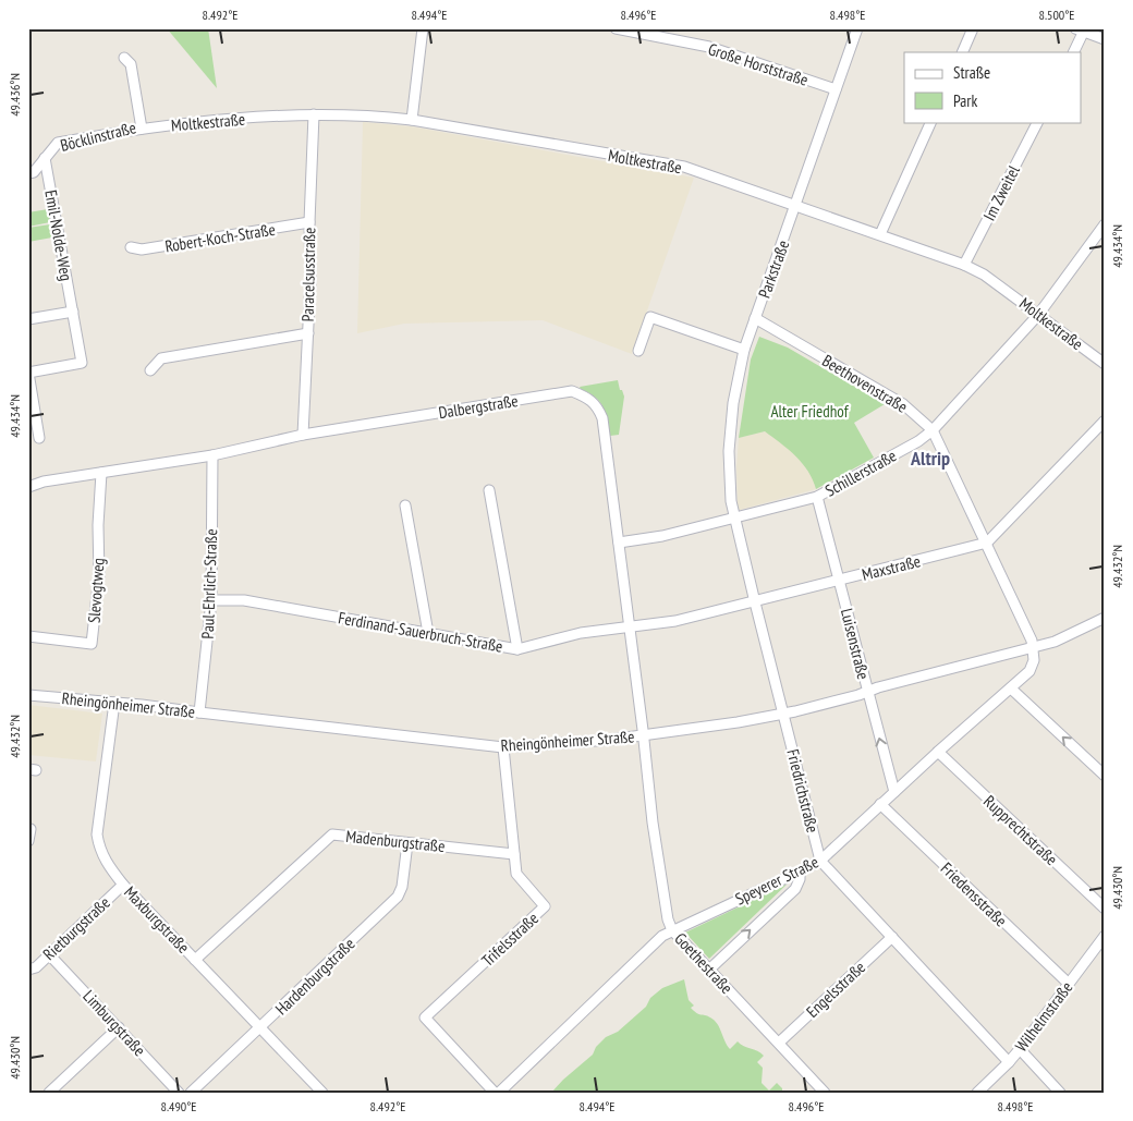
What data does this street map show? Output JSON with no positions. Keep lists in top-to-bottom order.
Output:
{
  "streets": {
    "street": [
      "Große Horststraße",
      "Moltkestraße",
      "Böcklinstraße",
      "Im Zweitel",
      "Emil-Nolde-Weg",
      "Robert-Koch-Straße",
      "Parkstraße",
      "Paracelsusstraße",
      "Beethovenstraße",
      "Dalbergstraße",
      "Schillerstraße",
      "Maxstraße",
      "Paul-Ehrlich-Straße",
      "Slevogtweg",
      "Ferdinand-Sauerbruch-Straße",
      "Luisenstraße",
      "Rheingönheimer Straße",
      "Friedrichstraße",
      "Rupprechtstraße",
      "Madenburgstraße",
      "Speyerer Straße",
      "Friedensstraße",
      "Maxburgstraße",
      "Rietburgstraße",
      "Trifelsstraße",
      "Goethestraße",
      "Hardenburgstraße",
      "Engelsstraße",
      "Wilhelmstraße",
      "Limburgstraße"
    ]
  },
  "crossings": [
    ["Große Horststraße", "Parkstraße"],
    ["Moltkestraße", "Böcklinstraße"],
    ["Moltkestraße", "Im Zweitel"],
    ["Moltkestraße", "Parkstraße"],
    ["Moltkestraße", "Paracelsusstraße"],
    ["Moltkestraße", "Schillerstraße"],
    ["Böcklinstraße", "Emil-Nolde-Weg"],
    ["Robert-Koch-Straße", "Paracelsusstraße"],
    ["Parkstraße", "Beethovenstraße"],
    ["Parkstraße", "Schillerstraße"],
    ["Parkstraße", "Friedrichstraße"],
    ["Paracelsusstraße", "Dalbergstraße"],
    ["Beethovenstraße", "Schillerstraße"],
    ["Beethovenstraße", "Maxstraße"],
    ["Beethovenstraße", "Rheingönheimer Straße"],
    ["Beethovenstraße", "Speyerer Straße"],
    ["Dalbergstraße", "Schillerstraße"],
    ["Dalbergstraße", "Maxstraße"],
    ["Dalbergstraße", "Paul-Ehrlich-Straße"],
    ["Dalbergstraße", "Slevogtweg"],
    ["Dalbergstraße", "Ferdinand-Sauerbruch-Straße"],
    ["Dalbergstraße", "Rheingönheimer Straße"],
    ["Dalbergstraße", "Goethestraße"],
    ["Schillerstraße", "Luisenstraße"],
    ["Schillerstraße", "Friedrichstraße"],
    ["Maxstraße", "Ferdinand-Sauerbruch-Straße"],
    ["Maxstraße", "Luisenstraße"],
    ["Maxstraße", "Friedrichstraße"],
    ["Paul-Ehrlich-Straße", "Ferdinand-Sauerbruch-Straße"],
    ["Paul-Ehrlich-Straße", "Rheingönheimer Straße"],
    ["Luisenstraße", "Rheingönheimer Straße"],
    ["Luisenstraße", "Speyerer Straße"],
    ["Rheingönheimer Straße", "Friedrichstraße"],
    ["Rheingönheimer Straße", "Speyerer Straße"],
    ["Rheingönheimer Straße", "Maxburgstraße"],
    ["Rheingönheimer Straße", "Trifelsstraße"],
    ["Rheingönheimer Straße", "Goethestraße"],
    ["Friedrichstraße", "Speyerer Straße"],
    ["Friedrichstraße", "Engelsstraße"],
    ["Friedrichstraße", "Wilhelmstraße"],
    ["Rupprechtstraße", "Speyerer Straße"],
    ["Madenburgstraße", "Maxburgstraße"],
    ["Madenburgstraße", "Trifelsstraße"],
    ["Madenburgstraße", "Hardenburgstraße"],
    ["Speyerer Straße", "Friedensstraße"],
    ["Speyerer Straße", "Trifelsstraße"],
    ["Speyerer Straße", "Goethestraße"],
    ["Friedensstraße", "Wilhelmstraße"],
    ["Maxburgstraße", "Rietburgstraße"],
    ["Maxburgstraße", "Hardenburgstraße"],
    ["Rietburgstraße", "Limburgstraße"],
    ["Goethestraße", "Engelsstraße"]
  ],
  "districts": ["Altrip"],
  "parks": ["Alter Friedhof"],
  "legend": ["Straße", "Park"],
  "coordinates": [
    "8.492°E",
    "8.494°E",
    "8.496°E",
    "8.498°E",
    "8.500°E",
    "49.436°N",
    "49.434°N",
    "49.432°N",
    "49.430°N",
    "8.490°E"
  ]
}
